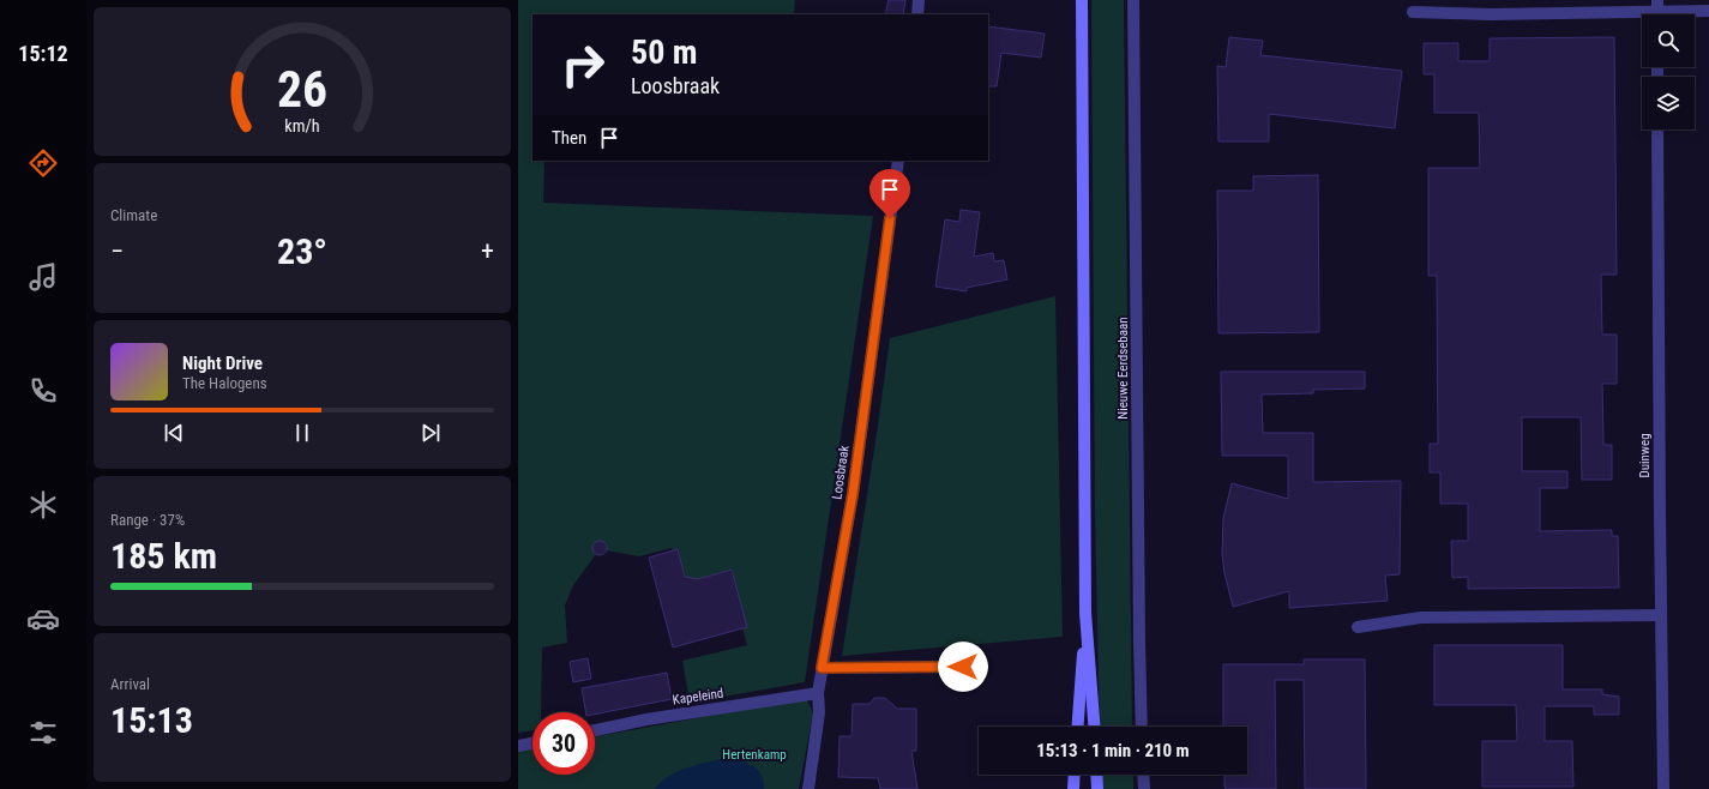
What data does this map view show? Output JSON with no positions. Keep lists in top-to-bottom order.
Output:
{
  "streets": {
    "street": [
      "Nieuwe Eerdsebaan",
      "Duinweg",
      "Loosbraak",
      "Kapeleind"
    ]
  },
  "crossings": [
    ["Loosbraak", "Kapeleind"]
  ],
  "parks": ["Hertenkamp"],
  "page": {
    "tabs": "15:12",
    "turn": ["50 m", "Loosbraak"],
    "then": "Then",
    "tile": [
      "Climate",
      ["Range · 37%", "185 km"],
      ["Arrival", "15:13"]
    ],
    "heat": ["−", "23°", "+"],
    "song": ["Night Drive", "The Halogens"],
    "limit": "30",
    "trip": "15:13 · 1 min · 210 m",
    "gauge": ["26", "km/h"]
  }
}
